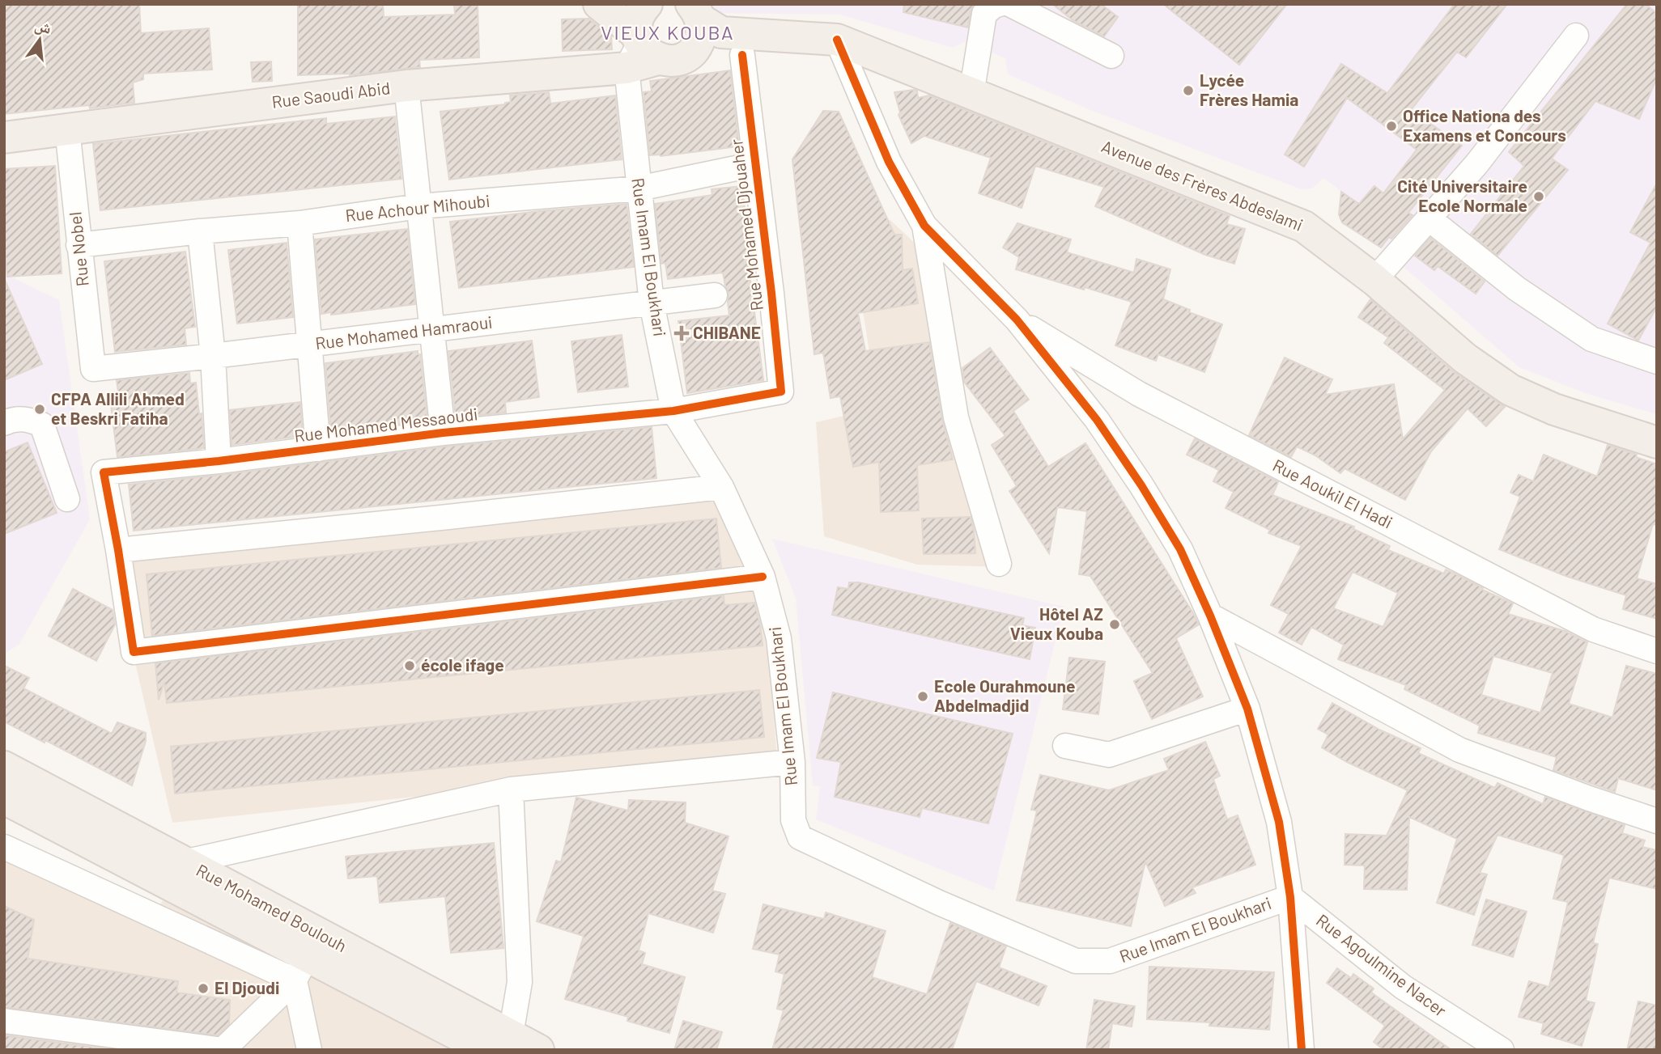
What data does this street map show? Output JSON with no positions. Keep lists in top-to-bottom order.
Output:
{
  "streets": {
    "main road": ["Rue Saoudi Abid", "Avenue des Frères Abdeslami", "Rue Mohamed Boulouh"],
    "street": [
      "Rue Achour Mihoubi",
      "Rue Mohamed Djouaher",
      "Rue Nobel",
      "Rue Imam El Boukhari",
      "Rue Mohamed Hamraoui",
      "Rue Mohamed Messaoudi",
      "Rue Aoukil El Hadi",
      "Rue Agoulmine Nacer"
    ]
  },
  "crossings": [
    ["Rue Saoudi Abid", "Rue Nobel"],
    ["Rue Saoudi Abid", "Rue Imam El Boukhari"],
    ["Rue Achour Mihoubi", "Rue Mohamed Djouaher"],
    ["Rue Achour Mihoubi", "Rue Nobel"],
    ["Rue Achour Mihoubi", "Rue Imam El Boukhari"],
    ["Rue Mohamed Djouaher", "Rue Mohamed Messaoudi"],
    ["Rue Nobel", "Rue Mohamed Hamraoui"],
    ["Rue Imam El Boukhari", "Rue Mohamed Hamraoui"],
    ["Rue Imam El Boukhari", "Rue Mohamed Messaoudi"],
    ["Rue Imam El Boukhari", "Rue Agoulmine Nacer"]
  ],
  "districts": ["VIEUX KOUBA"],
  "places": {
    "other": [
      "Lycée Frères Hamia",
      "Office Nationa des Examens et Concours",
      "Cité Universitaire Ecole Normale",
      "CFPA Allili Ahmed et Beskri Fatiha",
      "Hôtel AZ Vieux Kouba",
      "école ifage",
      "Ecole Ourahmoune Abdelmadjid",
      "El Djoudi"
    ],
    "health": ["CHIBANE"]
  },
  "north": "top"
}
